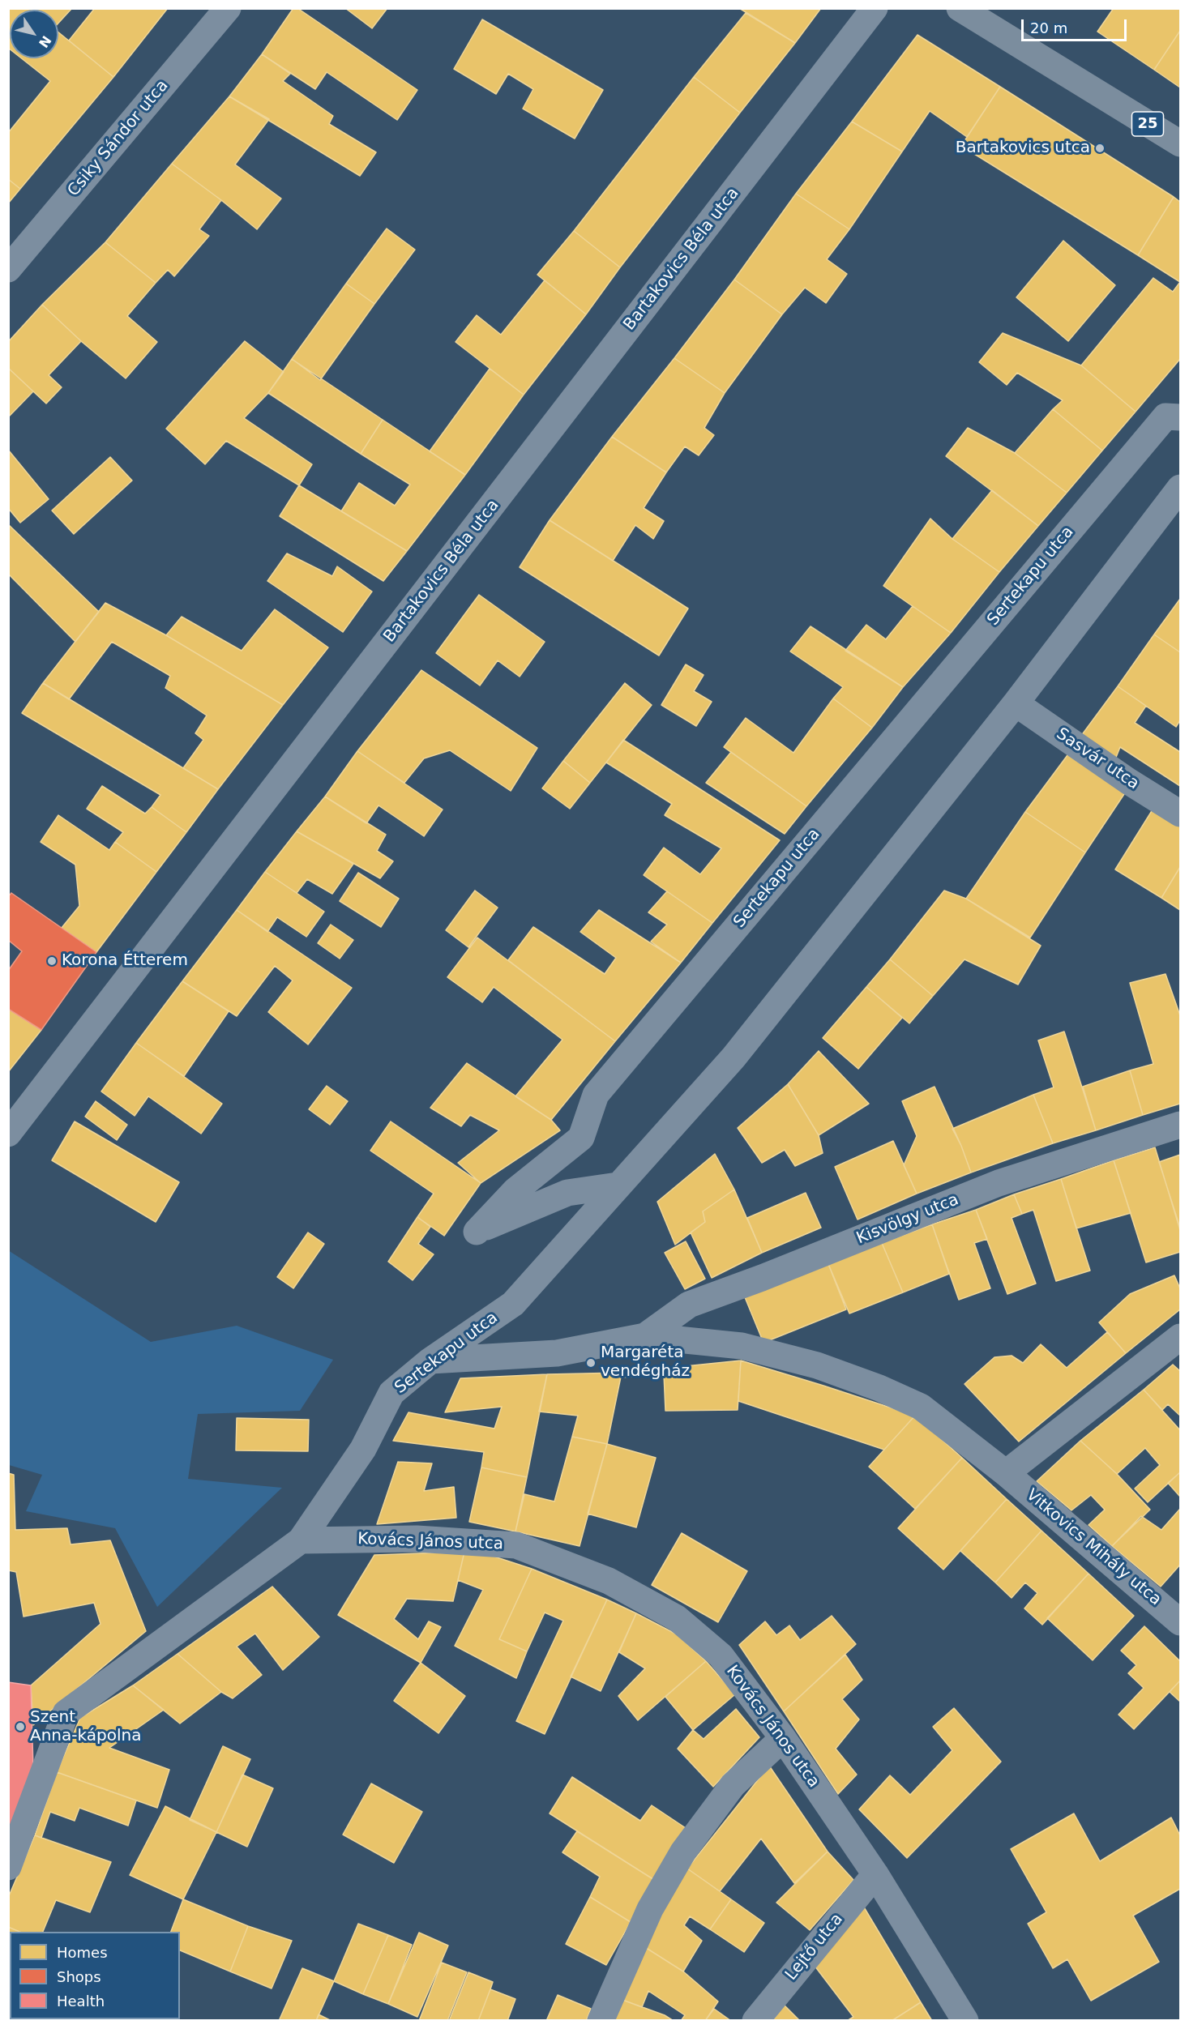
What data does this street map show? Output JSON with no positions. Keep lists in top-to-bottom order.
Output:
{
  "streets": {
    "main road": ["25"],
    "street": [
      "Csiky Sándor utca",
      "Bartakovics Béla utca",
      "Sertekapu utca",
      "Sasvár utca",
      "Kisvölgy utca",
      "Kovács János utca",
      "Vitkovics Mihály utca",
      "Lejtő utca"
    ]
  },
  "crossings": [
    ["Sertekapu utca", "Sasvár utca"],
    ["Sertekapu utca", "Kovács János utca"],
    ["Sertekapu utca", "Vitkovics Mihály utca"],
    ["Kisvölgy utca", "Vitkovics Mihály utca"],
    ["Kovács János utca", "Lejtő utca"]
  ],
  "places": [
    "Bartakovics utca",
    "Korona Étterem",
    "Margaréta vendégház",
    "Szent Anna-kápolna"
  ],
  "legend": ["Homes", "Shops", "Health"],
  "scale_bar": "20 m",
  "north": "bottom right"
}
